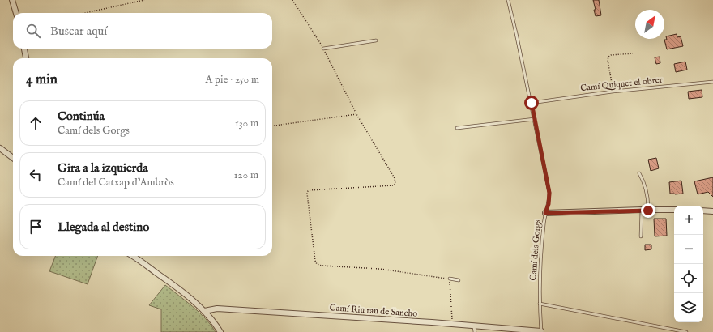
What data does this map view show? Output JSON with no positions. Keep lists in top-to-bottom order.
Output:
{
  "streets": {
    "street": ["Camí Riu rau de Sancho"],
    "lane": ["Camí Quiquet el obrer", "Camí dels Gorgs"]
  },
  "crossings": [
    ["Camí Quiquet el obrer", "Camí dels Gorgs"],
    ["Camí dels Gorgs", "Camí Riu rau de Sancho"]
  ],
  "north": "top right",
  "page": {
    "search": "Buscar aquí",
    "heading": ["4 min", "A pie · 250 m"],
    "list": [
      ["Continúa", "Camí dels Gorgs", "130 m"],
      ["Gira a la izquierda", "Camí del Catxap d'Ambròs", "120 m"],
      "Llegada al destino"
    ],
    "map_buttons": ["+", "−"]
  }
}
